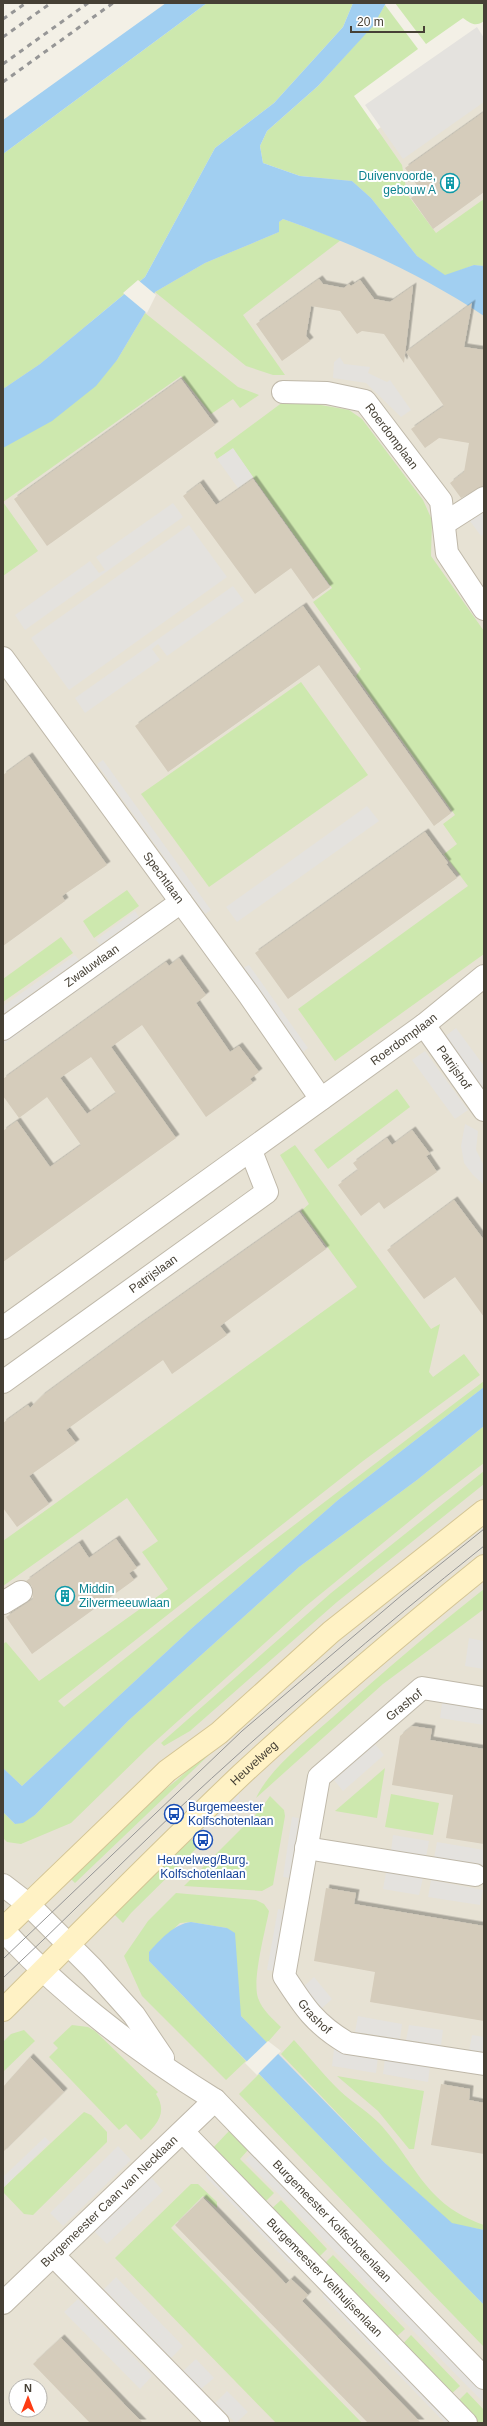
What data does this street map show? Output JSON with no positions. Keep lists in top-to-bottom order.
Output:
{
  "streets": {
    "main road": ["Heuvelweg"],
    "street": [
      "Roerdomplaan",
      "Spechtlaan",
      "Zwaluwlaan",
      "Patrijshof",
      "Patrijslaan",
      "Grashof",
      "Burgemeester Caan van Necklaan",
      "Burgemeester Kolfschotenlaan",
      "Burgemeester Velthuijsenlaan"
    ]
  },
  "crossings": [
    ["Roerdomplaan", "Spechtlaan"],
    ["Roerdomplaan", "Patrijshof"],
    ["Spechtlaan", "Zwaluwlaan"],
    ["Heuvelweg", "Burgemeester Kolfschotenlaan"],
    ["Burgemeester Caan van Necklaan", "Burgemeester Kolfschotenlaan"],
    ["Burgemeester Caan van Necklaan", "Burgemeester Velthuijsenlaan"]
  ],
  "places": {
    "building": ["Duivenvoorde, gebouw A", "Middin Zilvermeeuwlaan"],
    "bus stop": ["Burgemeester Kolfschotenlaan", "Heuvelweg/Burg. Kolfschotenlaan"]
  },
  "scale_bar": "20 m",
  "north": "top"
}
